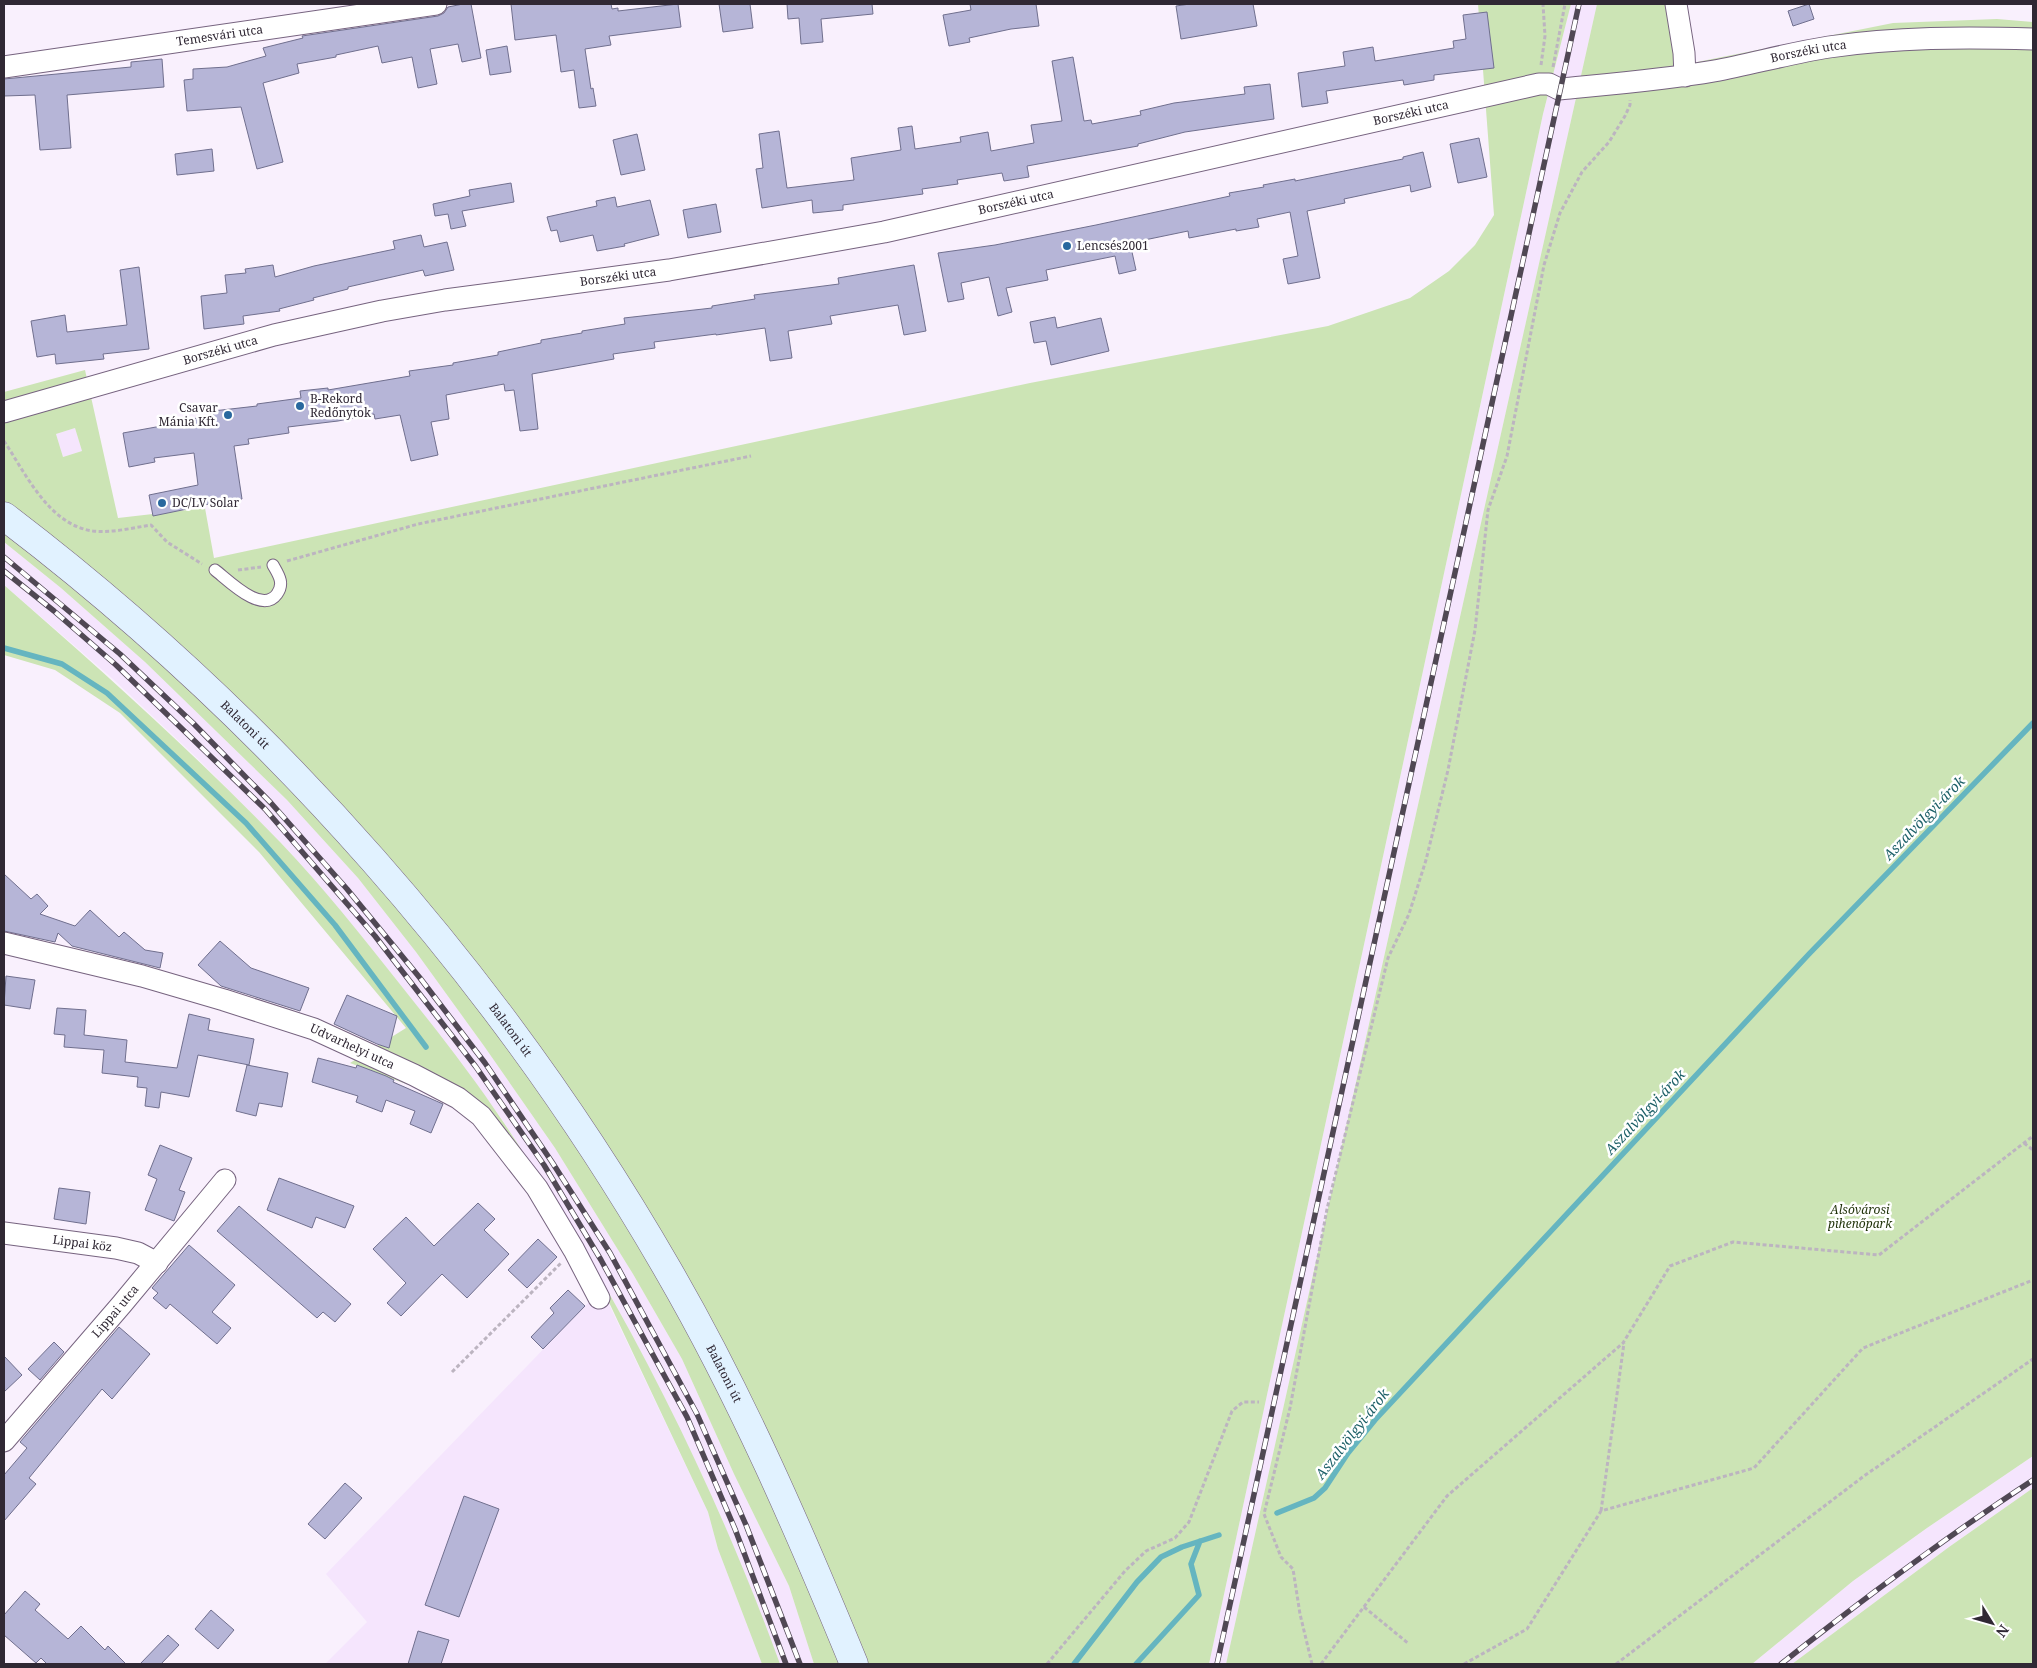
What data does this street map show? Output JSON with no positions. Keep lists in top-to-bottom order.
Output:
{
  "streets": {
    "main road": ["Balatoni út"],
    "street": [
      "Temesvári utca",
      "Borszéki utca",
      "Udvarhelyi utca",
      "Lippai köz",
      "Lippai utca"
    ]
  },
  "crossings": [
    ["Lippai köz", "Lippai utca"]
  ],
  "water": ["Aszalvölgyi-árok"],
  "parks": ["Alsóvárosi pihenőpark"],
  "places": [
    "Lencsés2001",
    "B-Rekord Redőnytok",
    "Csavar Mánia Kft.",
    "DC/LV Solar"
  ],
  "north": "bottom right"
}
